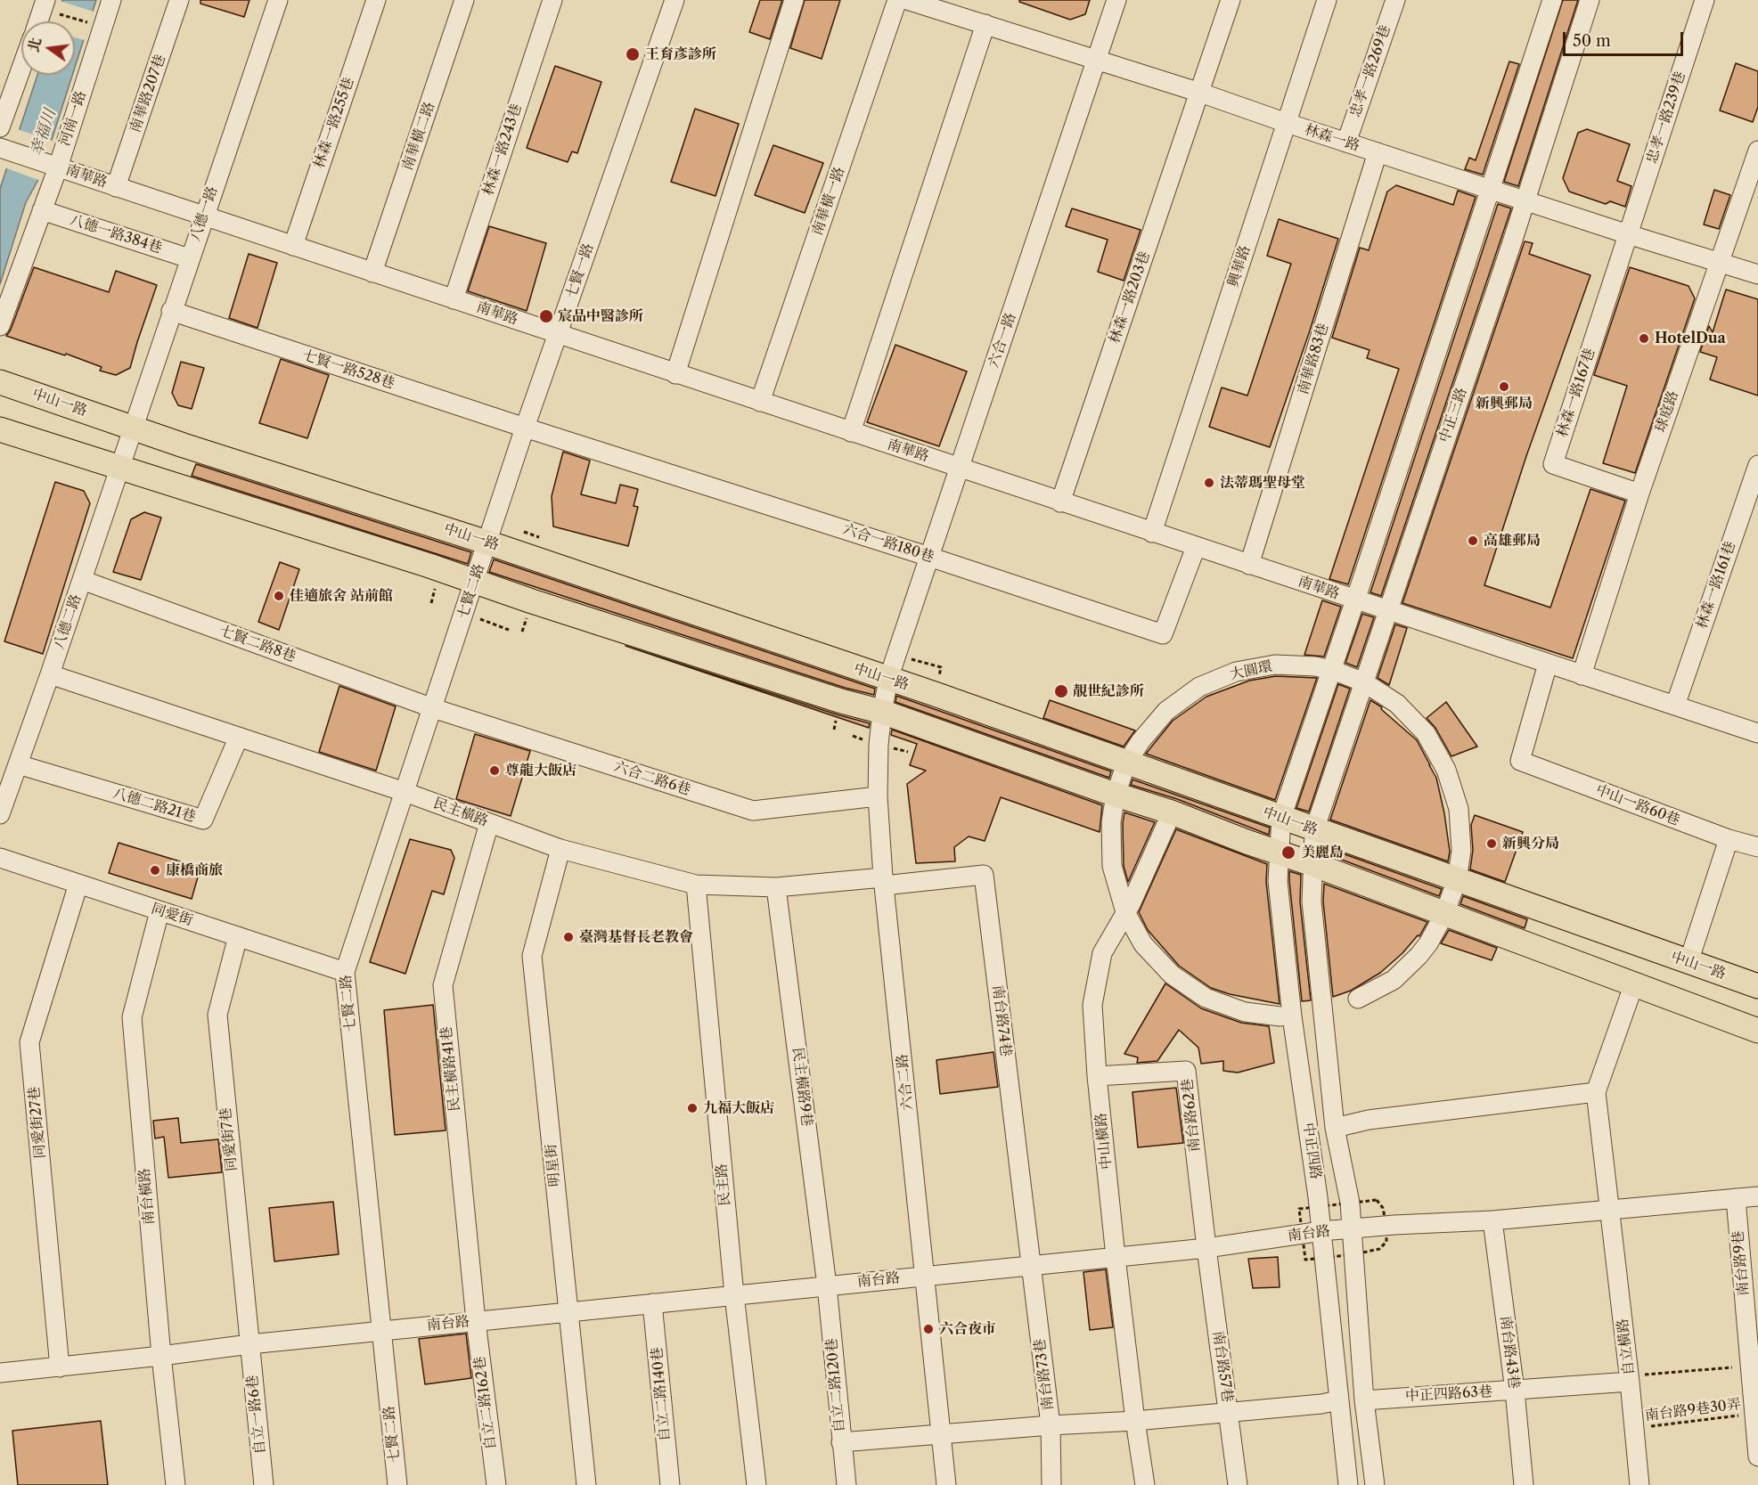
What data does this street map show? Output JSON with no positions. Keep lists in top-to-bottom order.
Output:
{
  "streets": {
    "main road": ["中山一路"],
    "street": [
      "忠孝一路269巷",
      "南華路207巷",
      "忠孝一路239巷",
      "河南一路",
      "林森一路255巷",
      "南華橫二路",
      "林森一路",
      "林森一路243巷",
      "南華路",
      "南華橫一路",
      "八德一路",
      "八德一路384巷",
      "興華路",
      "七賢一路",
      "林森一路203巷",
      "六合一路",
      "南華路83巷",
      "七賢一路528巷",
      "林森一路167巷",
      "球庭路",
      "中正三路",
      "六合一路180巷",
      "林森一路161巷",
      "七賢二路",
      "八德二路",
      "七賢二路8巷",
      "大圓環",
      "六合二路6巷",
      "八德二路21巷",
      "中山一路60巷",
      "民主橫路",
      "同愛街",
      "南台路74巷",
      "民主橫路41巷",
      "六合二路",
      "民主橫路9巷",
      "南台路62巷",
      "同愛街27巷",
      "同愛街7巷",
      "中山橫路",
      "中正四路",
      "明星街",
      "民主路",
      "南台橫路",
      "南台路",
      "南台路9巷",
      "自立橫路",
      "南台路43巷",
      "南台路57巷",
      "南台路73巷",
      "自立二路120巷",
      "自立二路140巷",
      "中正四路63巷",
      "自立二路162巷",
      "自立一路6巷"
    ],
    "path": ["南台路9巷30弄"]
  },
  "crossings": [
    ["忠孝一路269巷", "林森一路"],
    ["南華路207巷", "南華路"],
    ["忠孝一路239巷", "林森一路"],
    ["忠孝一路239巷", "林森一路167巷"],
    ["河南一路", "南華路"],
    ["河南一路", "八德一路384巷"],
    ["林森一路255巷", "南華路"],
    ["南華橫二路", "南華路"],
    ["林森一路", "興華路"],
    ["林森一路", "林森一路203巷"],
    ["林森一路", "六合一路"],
    ["林森一路", "南華路83巷"],
    ["林森一路", "林森一路167巷"],
    ["林森一路", "球庭路"],
    ["林森一路", "中正三路"],
    ["林森一路243巷", "南華路"],
    ["南華路", "南華橫一路"],
    ["南華路", "八德一路"],
    ["南華路", "興華路"],
    ["南華路", "七賢一路"],
    ["南華路", "林森一路203巷"],
    ["南華路", "六合一路"],
    ["南華路", "南華路83巷"],
    ["南華路", "球庭路"],
    ["南華路", "中正三路"],
    ["南華路", "六合一路180巷"],
    ["南華路", "林森一路161巷"],
    ["南華路", "中山一路60巷"],
    ["八德一路", "八德一路384巷"],
    ["八德一路", "七賢一路528巷"],
    ["八德一路", "中山一路"],
    ["八德一路", "八德二路"],
    ["七賢一路", "七賢一路528巷"],
    ["七賢一路", "中山一路"],
    ["七賢一路", "六合一路180巷"],
    ["七賢一路", "七賢二路"],
    ["六合一路", "中山一路"],
    ["六合一路", "六合一路180巷"],
    ["六合一路", "六合二路"],
    ["七賢一路528巷", "六合一路180巷"],
    ["林森一路167巷", "球庭路"],
    ["中山一路", "中正三路"],
    ["中山一路", "七賢二路"],
    ["中山一路", "八德二路"],
    ["中山一路", "大圓環"],
    ["中山一路", "六合二路"],
    ["中山一路", "中正四路"],
    ["中正三路", "大圓環"],
    ["中正三路", "中正四路"],
    ["七賢二路", "七賢二路8巷"],
    ["七賢二路", "六合二路6巷"],
    ["七賢二路", "民主橫路"],
    ["七賢二路", "同愛街"],
    ["七賢二路", "南台路"],
    ["八德二路", "七賢二路8巷"],
    ["八德二路", "八德二路21巷"],
    ["八德二路", "民主橫路"],
    ["七賢二路8巷", "六合二路6巷"],
    ["大圓環", "中山橫路"],
    ["六合二路6巷", "六合二路"],
    ["八德二路21巷", "民主橫路"],
    ["民主橫路", "南台路74巷"],
    ["民主橫路", "民主橫路41巷"],
    ["民主橫路", "六合二路"],
    ["民主橫路", "民主橫路9巷"],
    ["民主橫路", "明星街"],
    ["民主橫路", "民主路"],
    ["同愛街", "同愛街27巷"],
    ["同愛街", "同愛街7巷"],
    ["同愛街", "南台橫路"],
    ["南台路74巷", "六合二路"],
    ["南台路74巷", "南台路"],
    ["南台路74巷", "南台路73巷"],
    ["民主橫路41巷", "南台路"],
    ["民主橫路41巷", "自立二路162巷"],
    ["六合二路", "南台路"],
    ["民主橫路9巷", "南台路"],
    ["民主橫路9巷", "自立二路120巷"],
    ["南台路62巷", "中山橫路"],
    ["南台路62巷", "南台路"],
    ["南台路62巷", "南台路57巷"],
    ["同愛街27巷", "南台路"],
    ["同愛街7巷", "南台路"],
    ["同愛街7巷", "自立一路6巷"],
    ["中山橫路", "南台路"],
    ["中正四路", "南台路"],
    ["中正四路", "中正四路63巷"],
    ["明星街", "南台路"],
    ["民主路", "南台路"],
    ["南台橫路", "南台路"],
    ["南台路", "南台路9巷"],
    ["南台路", "自立橫路"],
    ["南台路", "南台路43巷"],
    ["南台路", "南台路57巷"],
    ["南台路", "南台路73巷"],
    ["南台路", "自立二路120巷"],
    ["南台路", "自立二路140巷"],
    ["南台路", "自立二路162巷"],
    ["南台路", "自立一路6巷"],
    ["南台路9巷", "南台路9巷30弄"],
    ["自立橫路", "中正四路63巷"],
    ["自立橫路", "南台路9巷30弄"],
    ["南台路43巷", "中正四路63巷"]
  ],
  "water": ["幸福川"],
  "places": [
    "王育彥診所",
    "宸品中醫診所",
    "HotelDua",
    "新興郵局",
    "法蒂瑪聖母堂",
    "高雄郵局",
    "佳適旅舍 站前館",
    "靚世紀診所",
    "尊龍大飯店",
    "新興分局",
    "美麗島",
    "康橋商旅",
    "臺灣基督長老教會",
    "九福大飯店",
    "六合夜市"
  ],
  "scale_bar": "50 m",
  "north": "left"
}
